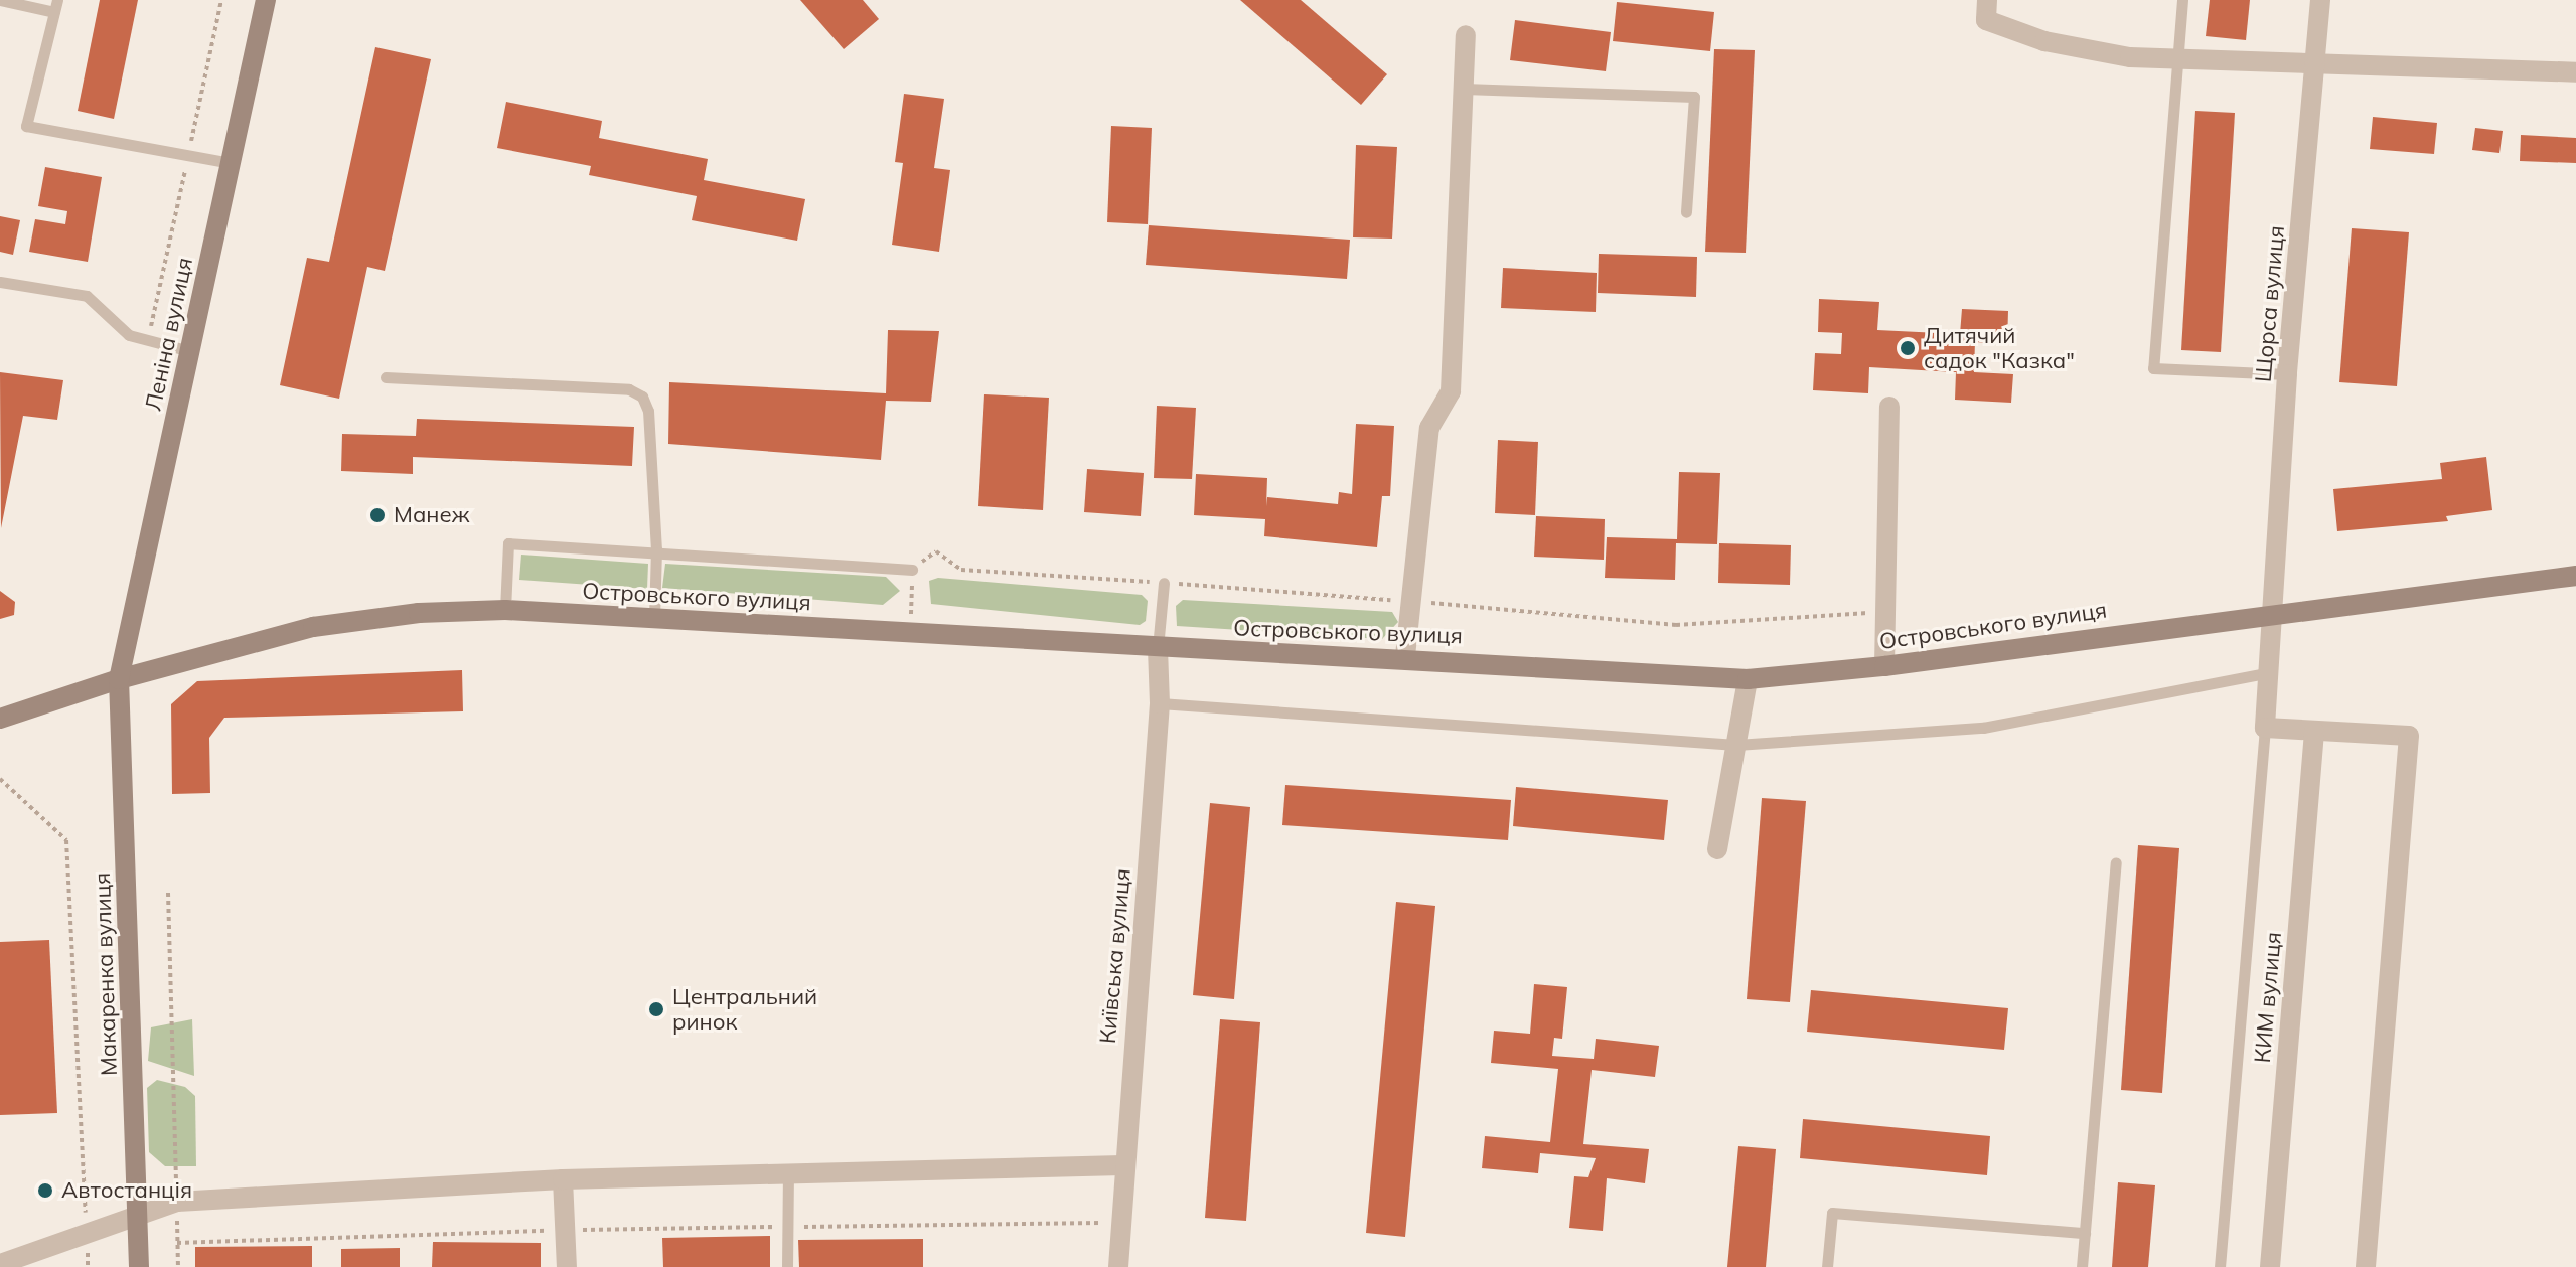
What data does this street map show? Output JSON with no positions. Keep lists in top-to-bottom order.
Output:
{
  "streets": {
    "main road": ["Леніна вулиця", "Островського вулиця", "Макаренка вулиця"],
    "street": ["Щорса вулиця", "Київська вулиця", "КИМ вулиця"]
  },
  "crossings": [
    ["Щорса вулиця", "Островського вулиця"],
    ["Леніна вулиця", "Островського вулиця"],
    ["Леніна вулиця", "Макаренка вулиця"],
    ["Островського вулиця", "Київська вулиця"],
    ["Островського вулиця", "Макаренка вулиця"]
  ],
  "places": [
    "Дитячий садок \"Казка\"",
    "Манеж",
    "Центральний ринок",
    "Автостанція"
  ]
}
